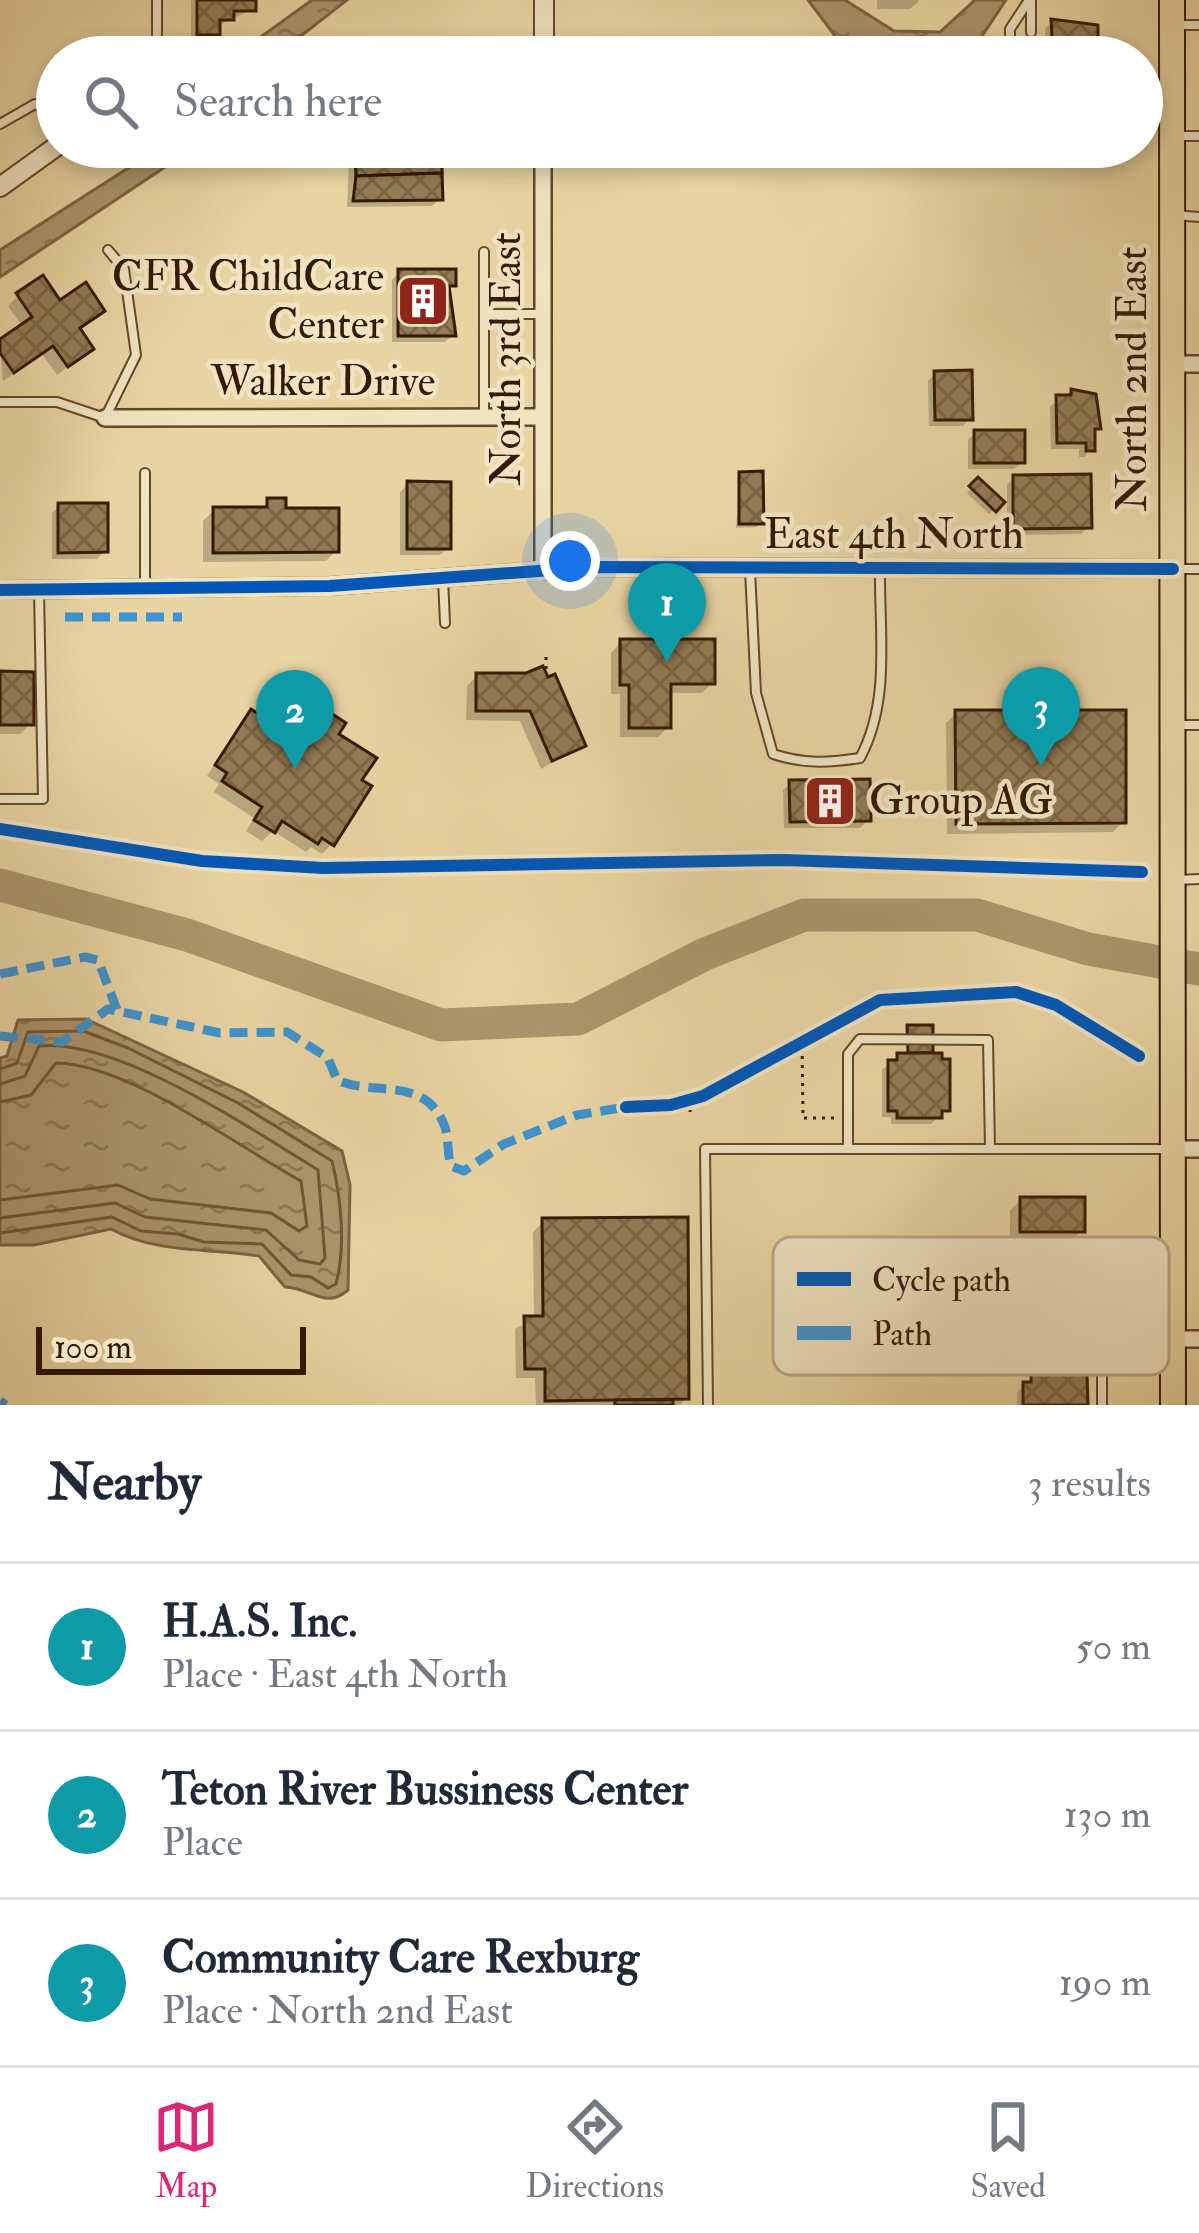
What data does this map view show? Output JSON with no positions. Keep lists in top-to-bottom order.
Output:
{
  "streets": {
    "main road": ["North 2nd East"],
    "street": ["North 3rd East", "Walker Drive", "East 4th North"]
  },
  "crossings": [
    ["North 3rd East", "Walker Drive"],
    ["North 3rd East", "East 4th North"],
    ["North 2nd East", "East 4th North"]
  ],
  "places": {
    "building": ["CFR ChildCare Center", "Group AG"]
  },
  "legend": ["Cycle path", "Path"],
  "scale_bar": "100 m",
  "page": {
    "search": "Search here",
    "pins": ["1", "3", "2"],
    "scale": "100 m",
    "heading": ["Nearby", "3 results"],
    "list": [
      {
        "mark": "1",
        "name": "H.A.S. Inc.",
        "note": "Place · East 4th North",
        "value": "50 m"
      },
      {
        "mark": "2",
        "name": "Teton River Bussiness Center",
        "note": "Place",
        "value": "130 m"
      },
      {
        "mark": "3",
        "name": "Community Care Rexburg",
        "note": "Place · North 2nd East",
        "value": "190 m"
      }
    ],
    "nav": ["Map", "Directions", "Saved"]
  }
}
